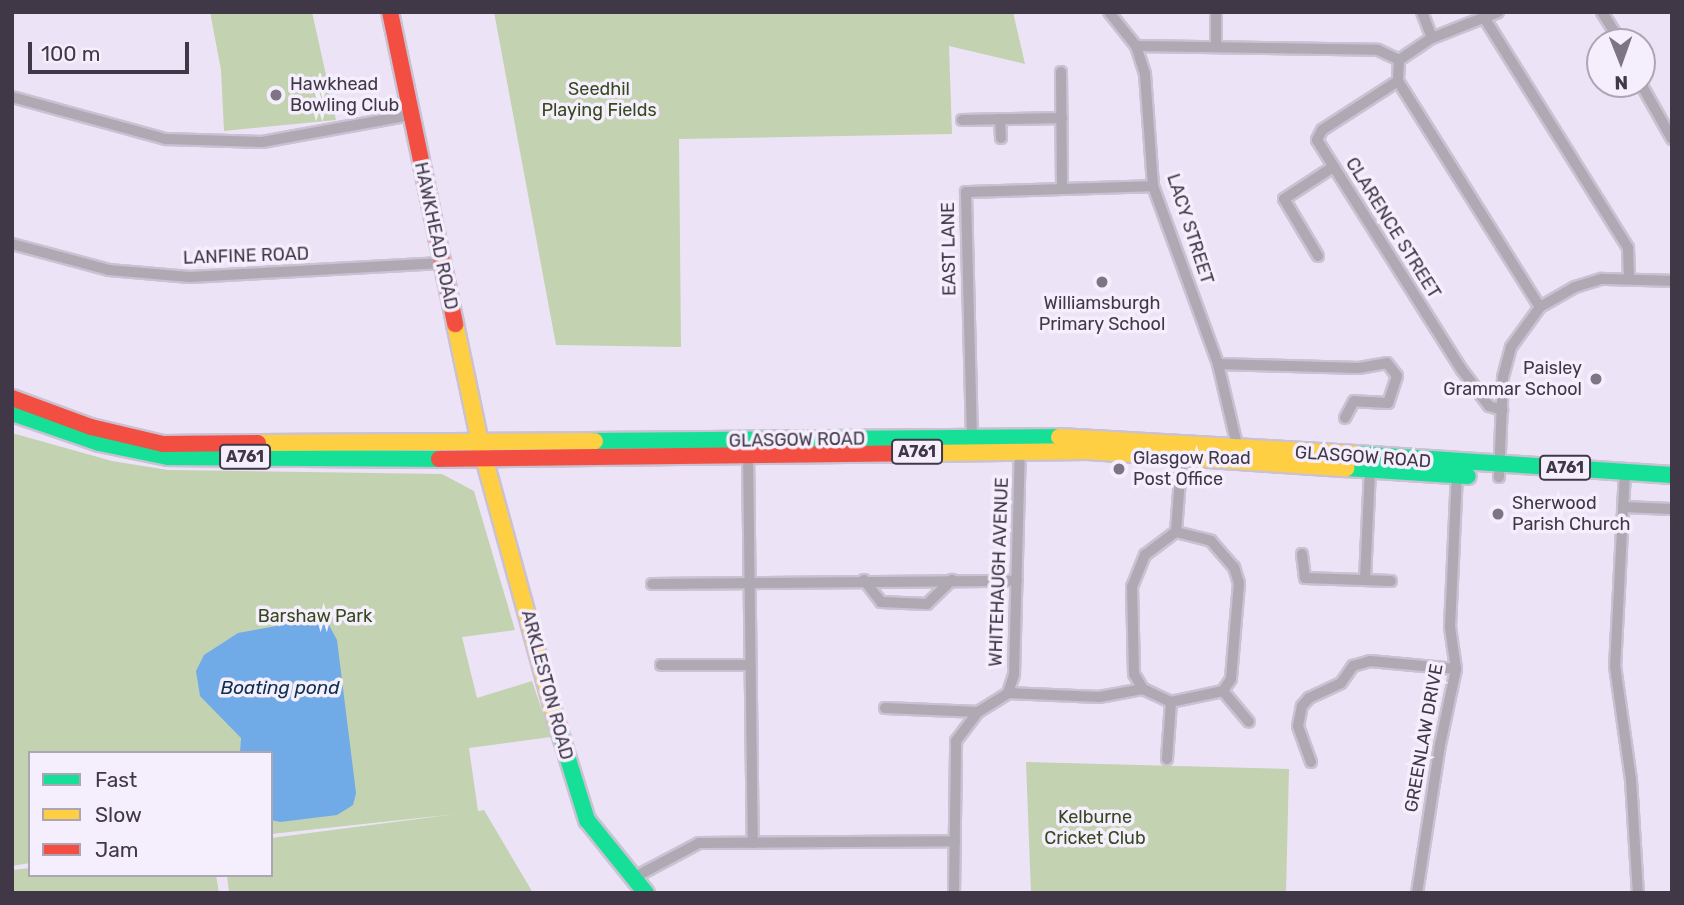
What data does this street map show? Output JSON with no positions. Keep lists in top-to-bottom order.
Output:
{
  "streets": {
    "main road": [
      "HAWKHEAD ROAD",
      "GLASGOW ROAD",
      "A761",
      "ARKLESTON ROAD"
    ],
    "street": [
      "CLARENCE STREET",
      "LACY STREET",
      "EAST LANE",
      "LANFINE ROAD",
      "WHITEHAUGH AVENUE",
      "GREENLAW DRIVE"
    ]
  },
  "crossings": [
    ["LACY STREET", "EAST LANE"],
    ["LACY STREET", "GLASGOW ROAD"],
    ["HAWKHEAD ROAD", "LANFINE ROAD"],
    ["HAWKHEAD ROAD", "GLASGOW ROAD"],
    ["HAWKHEAD ROAD", "ARKLESTON ROAD"],
    ["EAST LANE", "GLASGOW ROAD"],
    ["GLASGOW ROAD", "WHITEHAUGH AVENUE"],
    ["GLASGOW ROAD", "ARKLESTON ROAD"],
    ["GLASGOW ROAD", "GREENLAW DRIVE"]
  ],
  "water": ["Boating pond"],
  "parks": ["Seedhil Playing Fields", "Barshaw Park", "Kelburne Cricket Club"],
  "places": [
    "Hawkhead Bowling Club",
    "Williamsburgh Primary School",
    "Paisley Grammar School",
    "Glasgow Road Post Office",
    "Sherwood Parish Church"
  ],
  "legend": ["Fast", "Slow", "Jam"],
  "scale_bar": "100 m",
  "north": "bottom"
}
